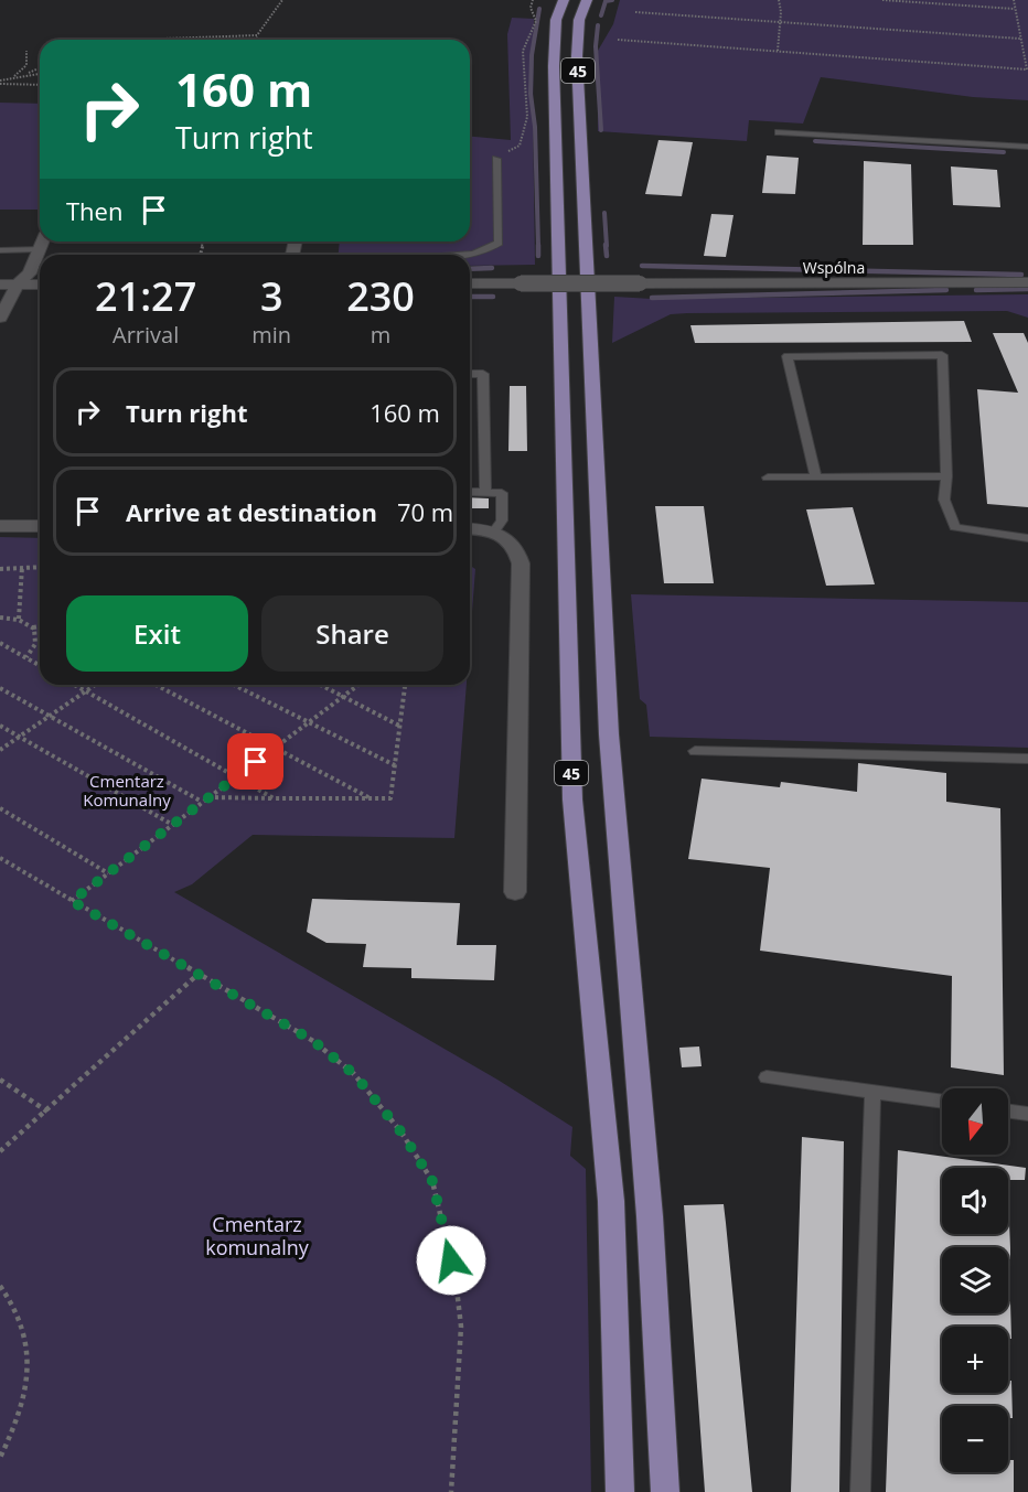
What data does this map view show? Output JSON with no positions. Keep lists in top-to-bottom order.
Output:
{
  "streets": {
    "main road": ["45"],
    "street": ["Wspólna"]
  },
  "parks": ["Cmentarz Komunalny", "Cmentarz komunalny"],
  "north": "bottom",
  "page": {
    "turn": ["160 m", "Turn right"],
    "then": "Then",
    "eta": [
      "21:27",
      "Arrival",
      "3",
      "min",
      "230",
      "m"
    ],
    "list": [
      {
        "name": "Turn right",
        "value": "160 m"
      },
      {
        "name": "Arrive at destination",
        "value": "70 m"
      }
    ],
    "buttons": ["Exit", "Share"],
    "map_buttons": ["+", "−"]
  }
}
